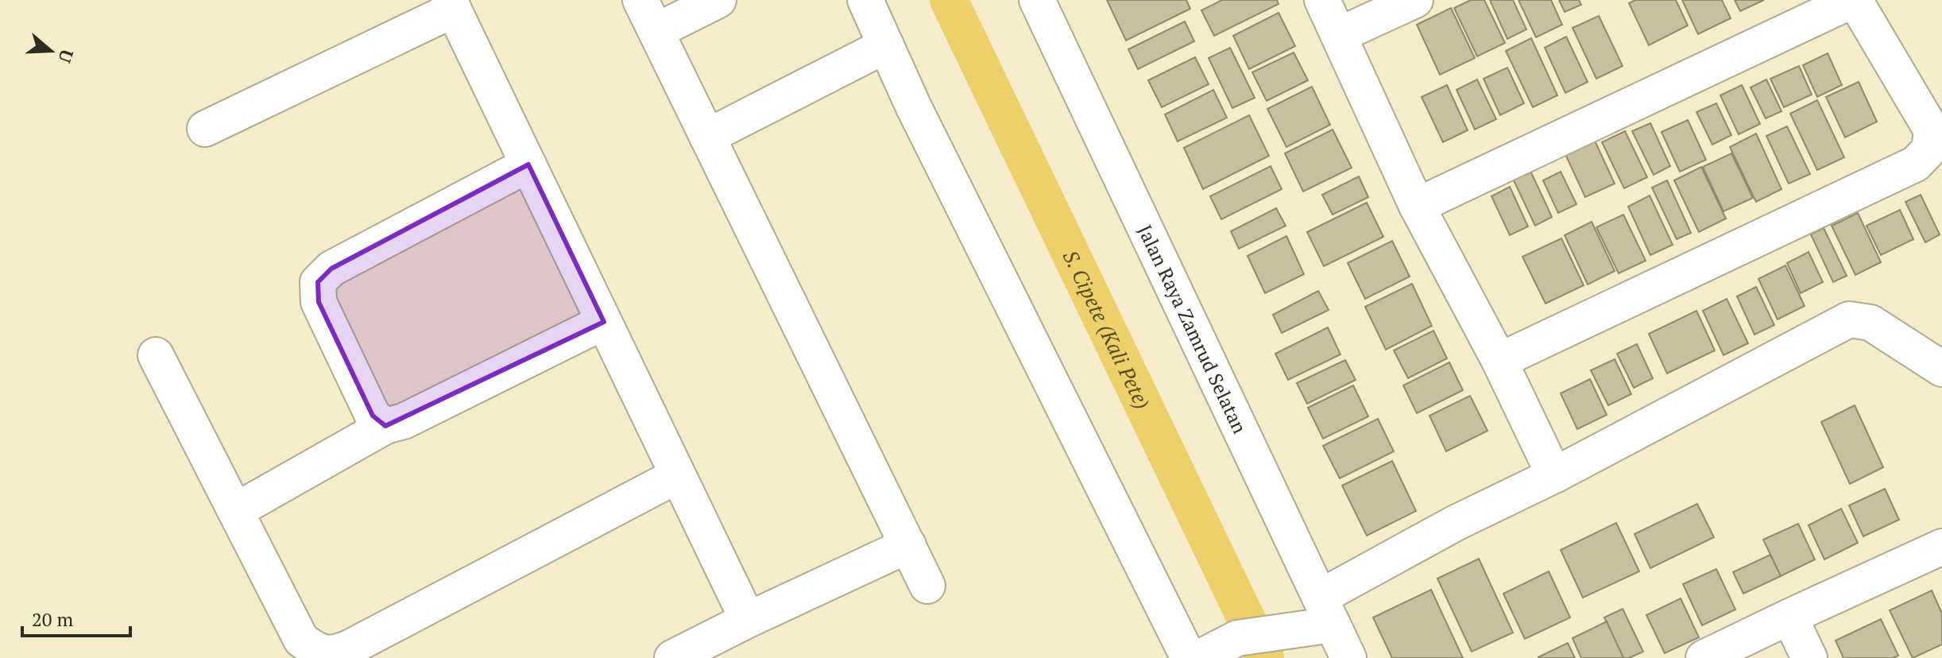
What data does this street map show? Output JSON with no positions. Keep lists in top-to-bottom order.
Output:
{
  "streets": {
    "street": ["Jalan Raya Zamrud Selatan"]
  },
  "water": ["S. Cipete (Kali Pete)"],
  "scale_bar": "20 m",
  "north": "right"
}
